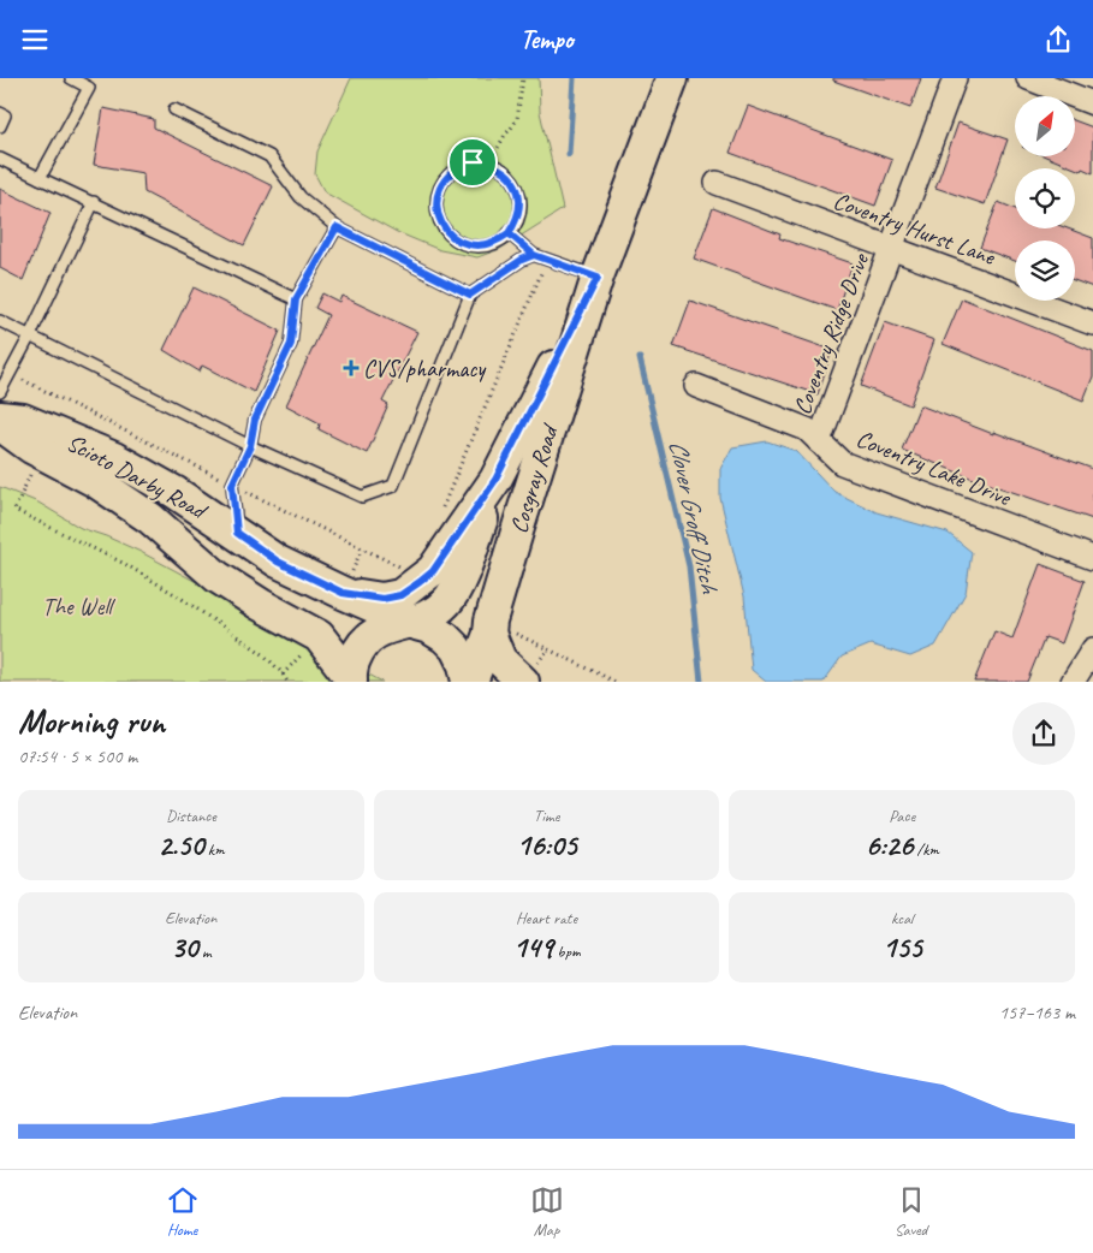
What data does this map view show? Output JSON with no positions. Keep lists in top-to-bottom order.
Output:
{
  "streets": {
    "main road": ["Scioto Darby Road", "Cosgray Road"],
    "street": ["Coventry Hurst Lane", "Coventry Ridge Drive", "Coventry Lake Drive"]
  },
  "crossings": [
    ["Coventry Hurst Lane", "Coventry Ridge Drive"],
    ["Coventry Ridge Drive", "Coventry Lake Drive"],
    ["Scioto Darby Road", "Cosgray Road"]
  ],
  "water": ["Clover Groff Ditch"],
  "parks": ["The Well"],
  "places": {
    "health": ["CVS/pharmacy"]
  },
  "north": "top right",
  "page": {
    "header": "Tempo",
    "heading": ["Morning run", "07:54 · 5 × 500 m"],
    "stats": [
      ["Distance", "2.50 km"],
      ["Time", "16:05"],
      ["Pace", "6:26 /km"],
      ["Elevation", "30 m"],
      ["Heart rate", "149 bpm"],
      ["kcal", "155"]
    ],
    "chart": ["Elevation", "157–163 m"],
    "tabs": ["Home", "Map", "Saved"]
  }
}
